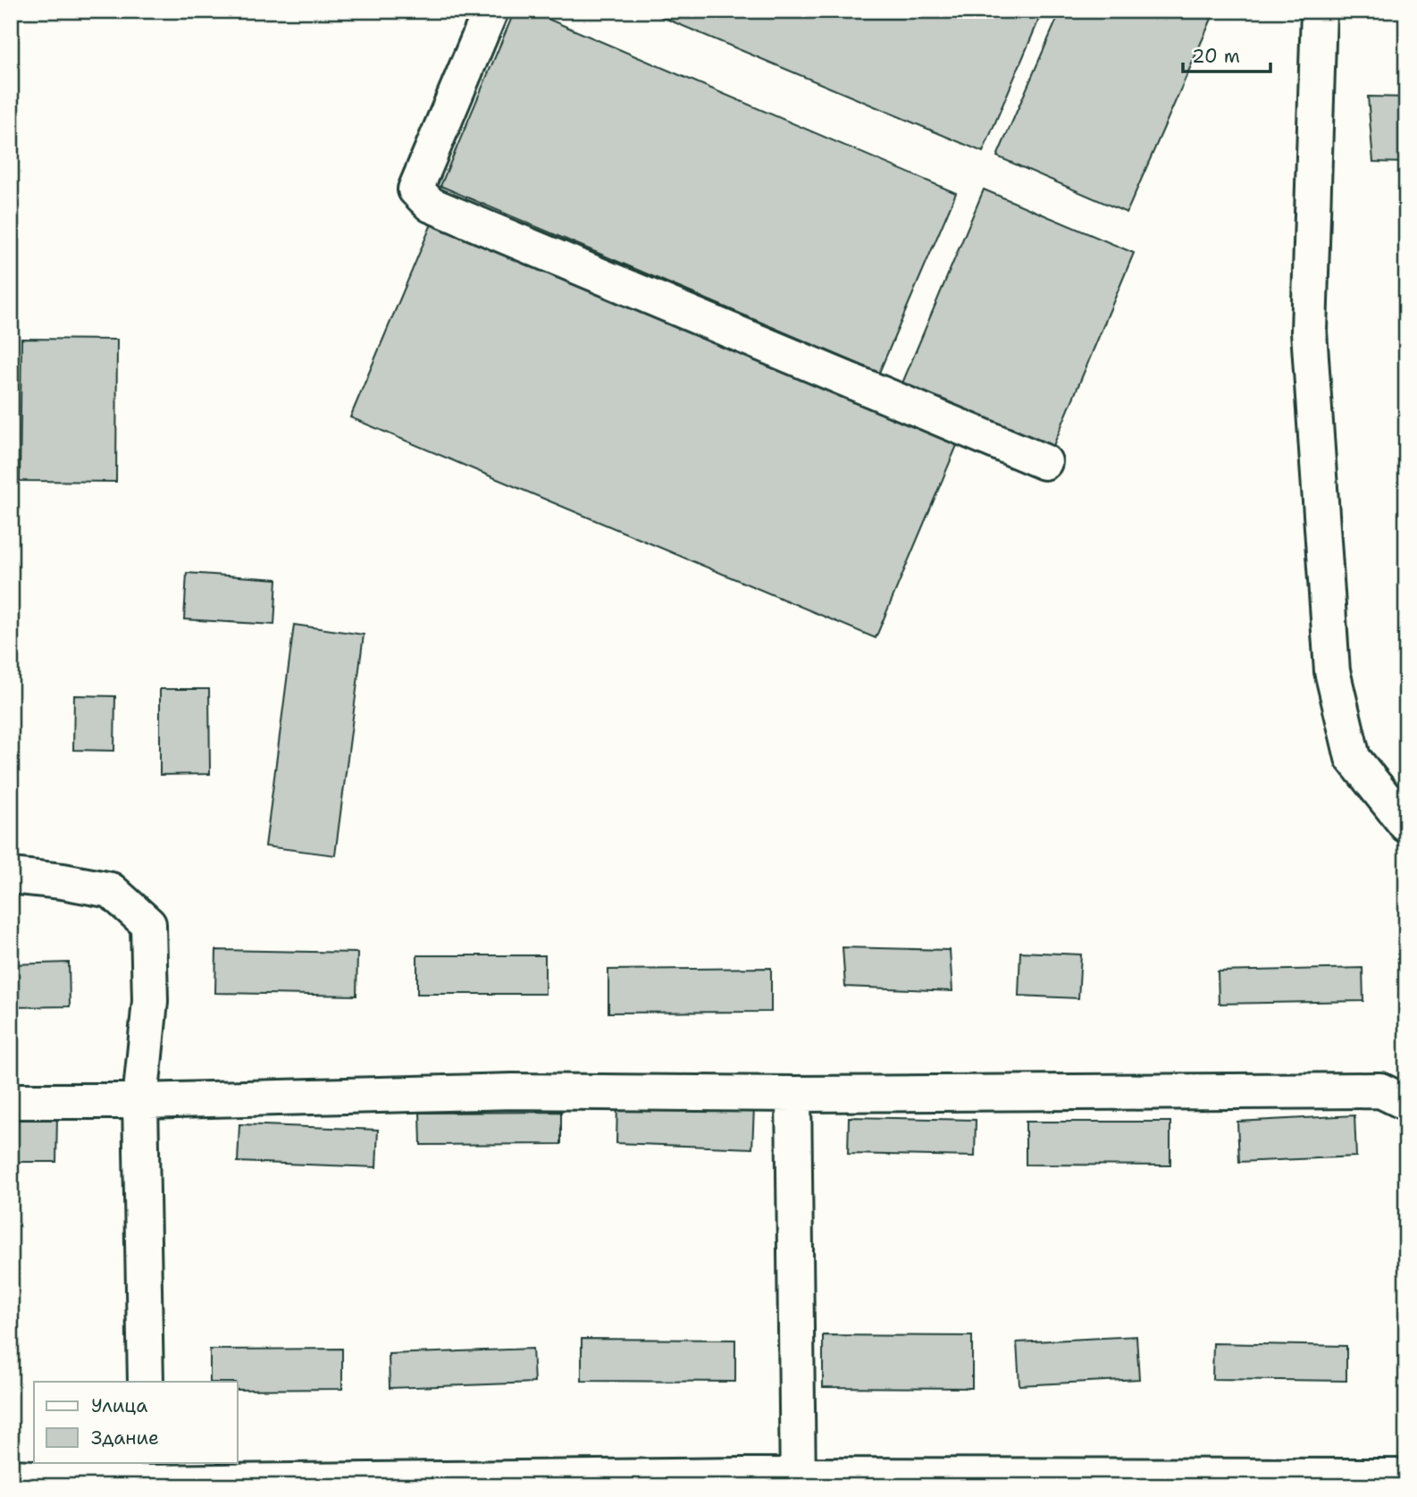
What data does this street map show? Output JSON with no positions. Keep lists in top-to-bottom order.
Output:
{
  "legend": ["Улица", "Здание"],
  "scale_bar": "20 m"
}
